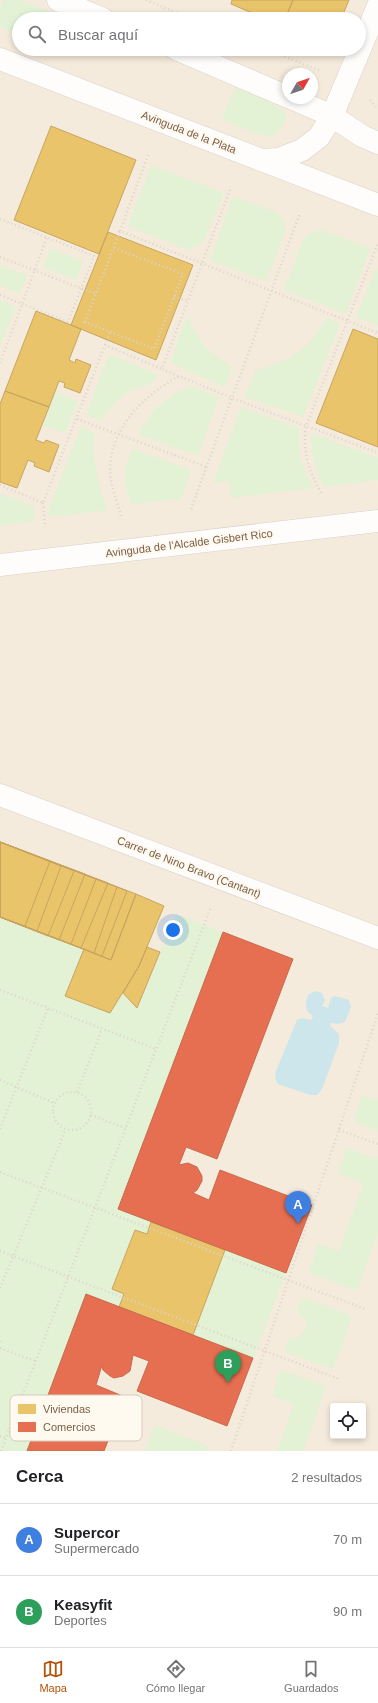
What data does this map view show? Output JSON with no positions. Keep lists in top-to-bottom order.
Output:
{
  "streets": {
    "street": ["Avinguda de la Plata", "Avinguda de l'Alcalde Gisbert Rico", "Carrer de Nino Bravo (Cantant)"]
  },
  "legend": ["Viviendas", "Comercios"],
  "north": "top right",
  "page": {
    "search": "Buscar aquí",
    "pins": ["A", "B"],
    "heading": ["Cerca", "2 resultados"],
    "list": [
      {
        "mark": "A",
        "name": "Supercor",
        "note": "Supermercado",
        "value": "70 m"
      },
      {
        "mark": "B",
        "name": "Keasyfit",
        "note": "Deportes",
        "value": "90 m"
      }
    ],
    "nav": ["Mapa", "Cómo llegar", "Guardados"]
  }
}
